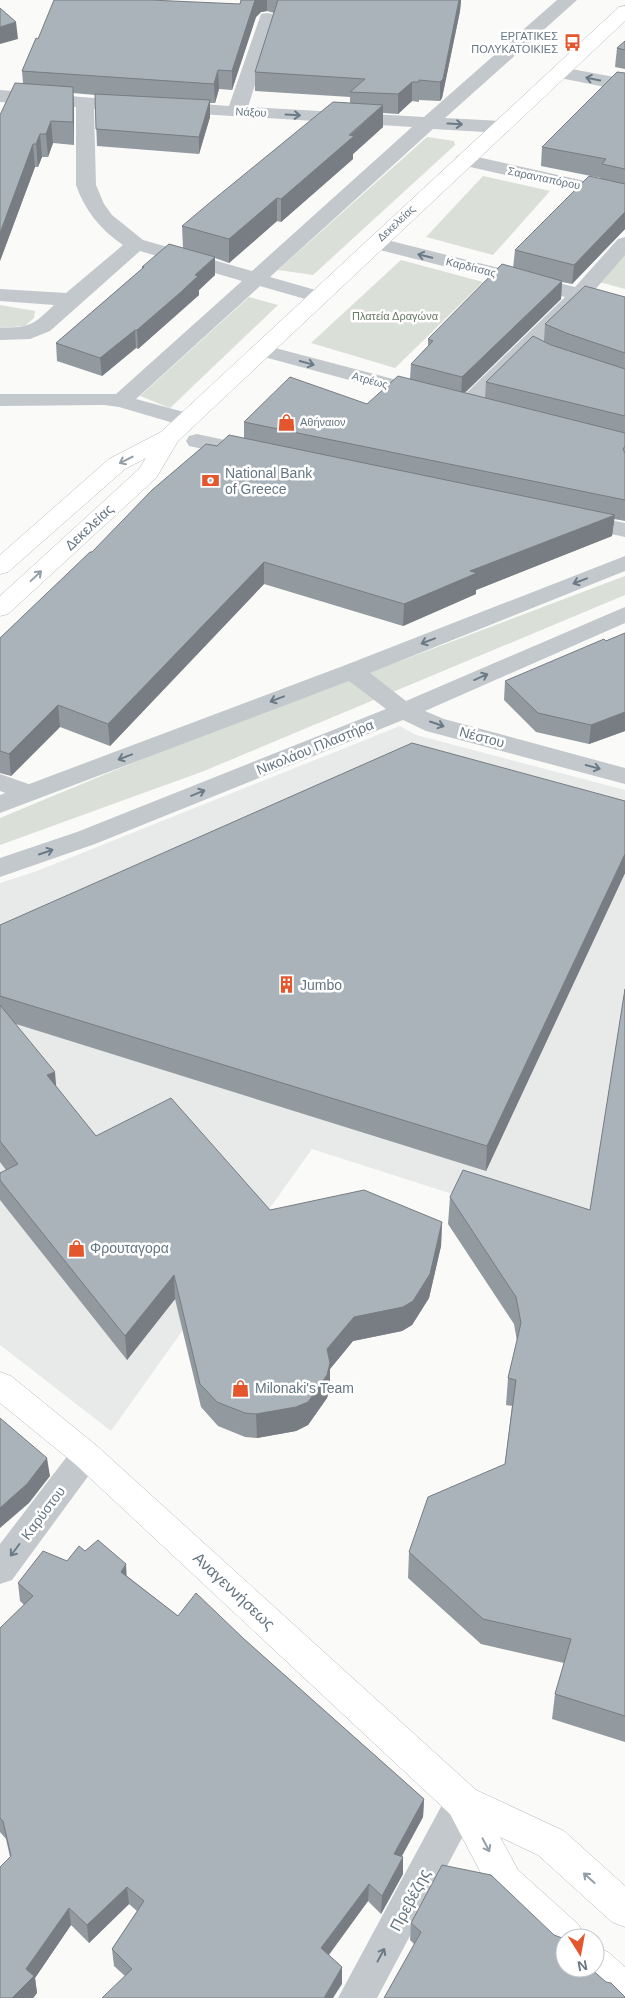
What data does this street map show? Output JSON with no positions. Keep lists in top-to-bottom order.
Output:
{
  "streets": {
    "main road": ["Δεκελείας", "Αναγεννήσεως"],
    "street": [
      "Νάξου",
      "Σαρανταπόρου",
      "Καρδίτσας",
      "Ατρέως",
      "Νέστου",
      "Νικολάου Πλαστήρα",
      "Καρύστου",
      "Πρεβέζης"
    ]
  },
  "crossings": [
    ["Νάξου", "Δεκελείας"],
    ["Σαρανταπόρου", "Δεκελείας"],
    ["Δεκελείας", "Καρδίτσας"],
    ["Δεκελείας", "Ατρέως"],
    ["Νέστου", "Νικολάου Πλαστήρα"],
    ["Καρύστου", "Αναγεννήσεως"],
    ["Αναγεννήσεως", "Πρεβέζης"]
  ],
  "one_way": ["Καρύστου", "Πρεβέζης"],
  "parks": ["Πλατεία Δραγώνα"],
  "places": {
    "bus stop": ["ΕΡΓΑΤΙΚΕΣ ΠΟΛΥΚΑΤΟΙΚΙΕΣ"],
    "shop": ["Αθήναιον", "Φρουταγορα", "Milonaki's Team"],
    "bank": ["National Bank of Greece"],
    "building": ["Jumbo"]
  },
  "north": "bottom"
}
